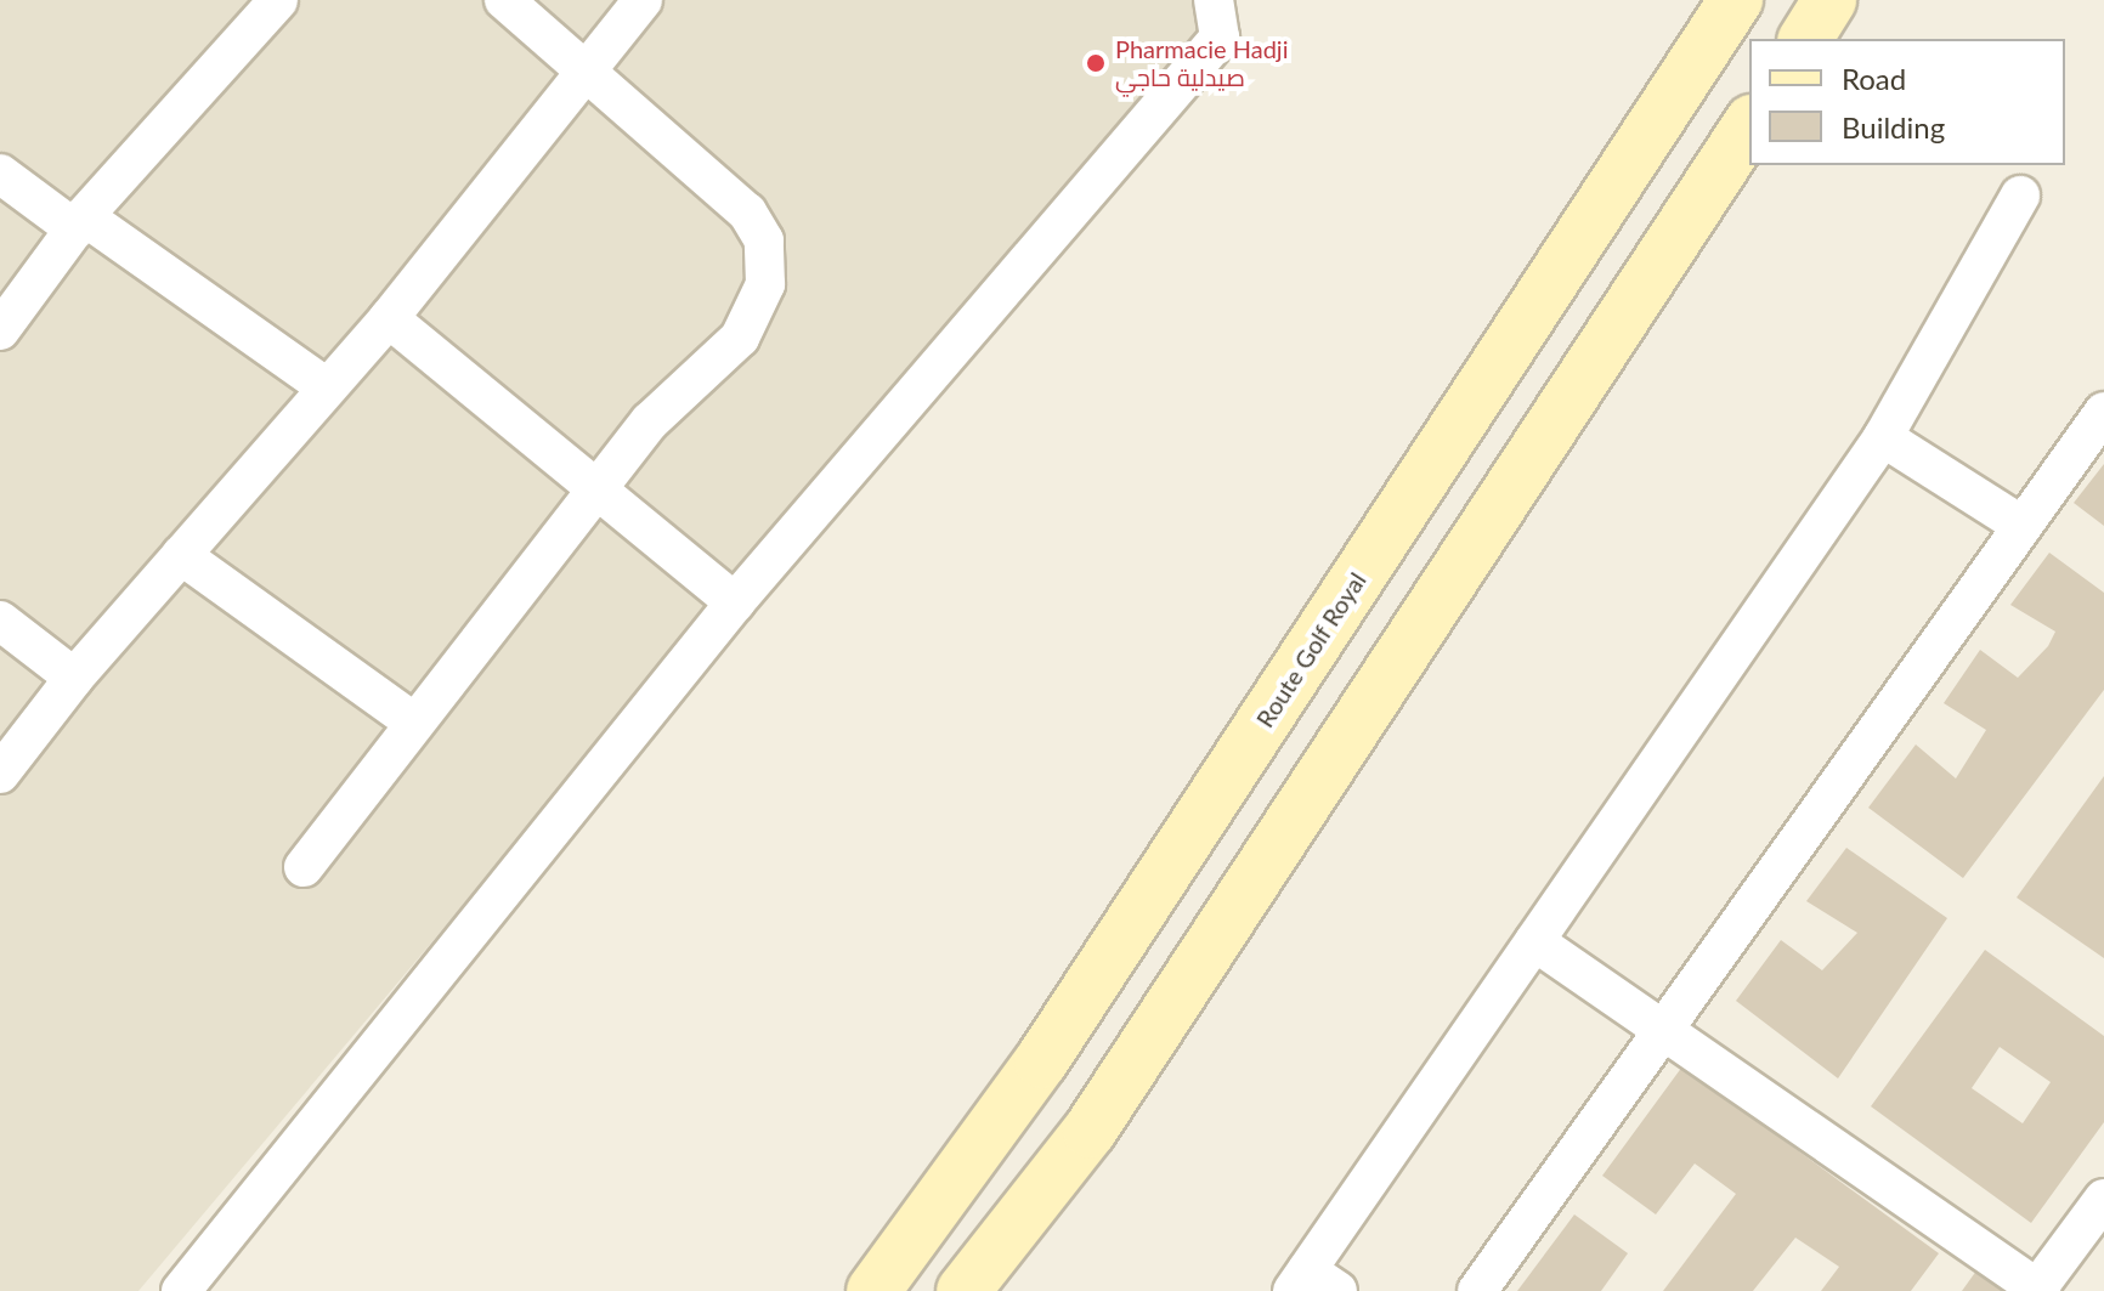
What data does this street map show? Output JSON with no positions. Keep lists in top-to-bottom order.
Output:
{
  "streets": {
    "street": ["Route Golf Royal"]
  },
  "places": ["Pharmacie Hadji صيدلية حاجي"],
  "legend": ["Road", "Building"]
}
